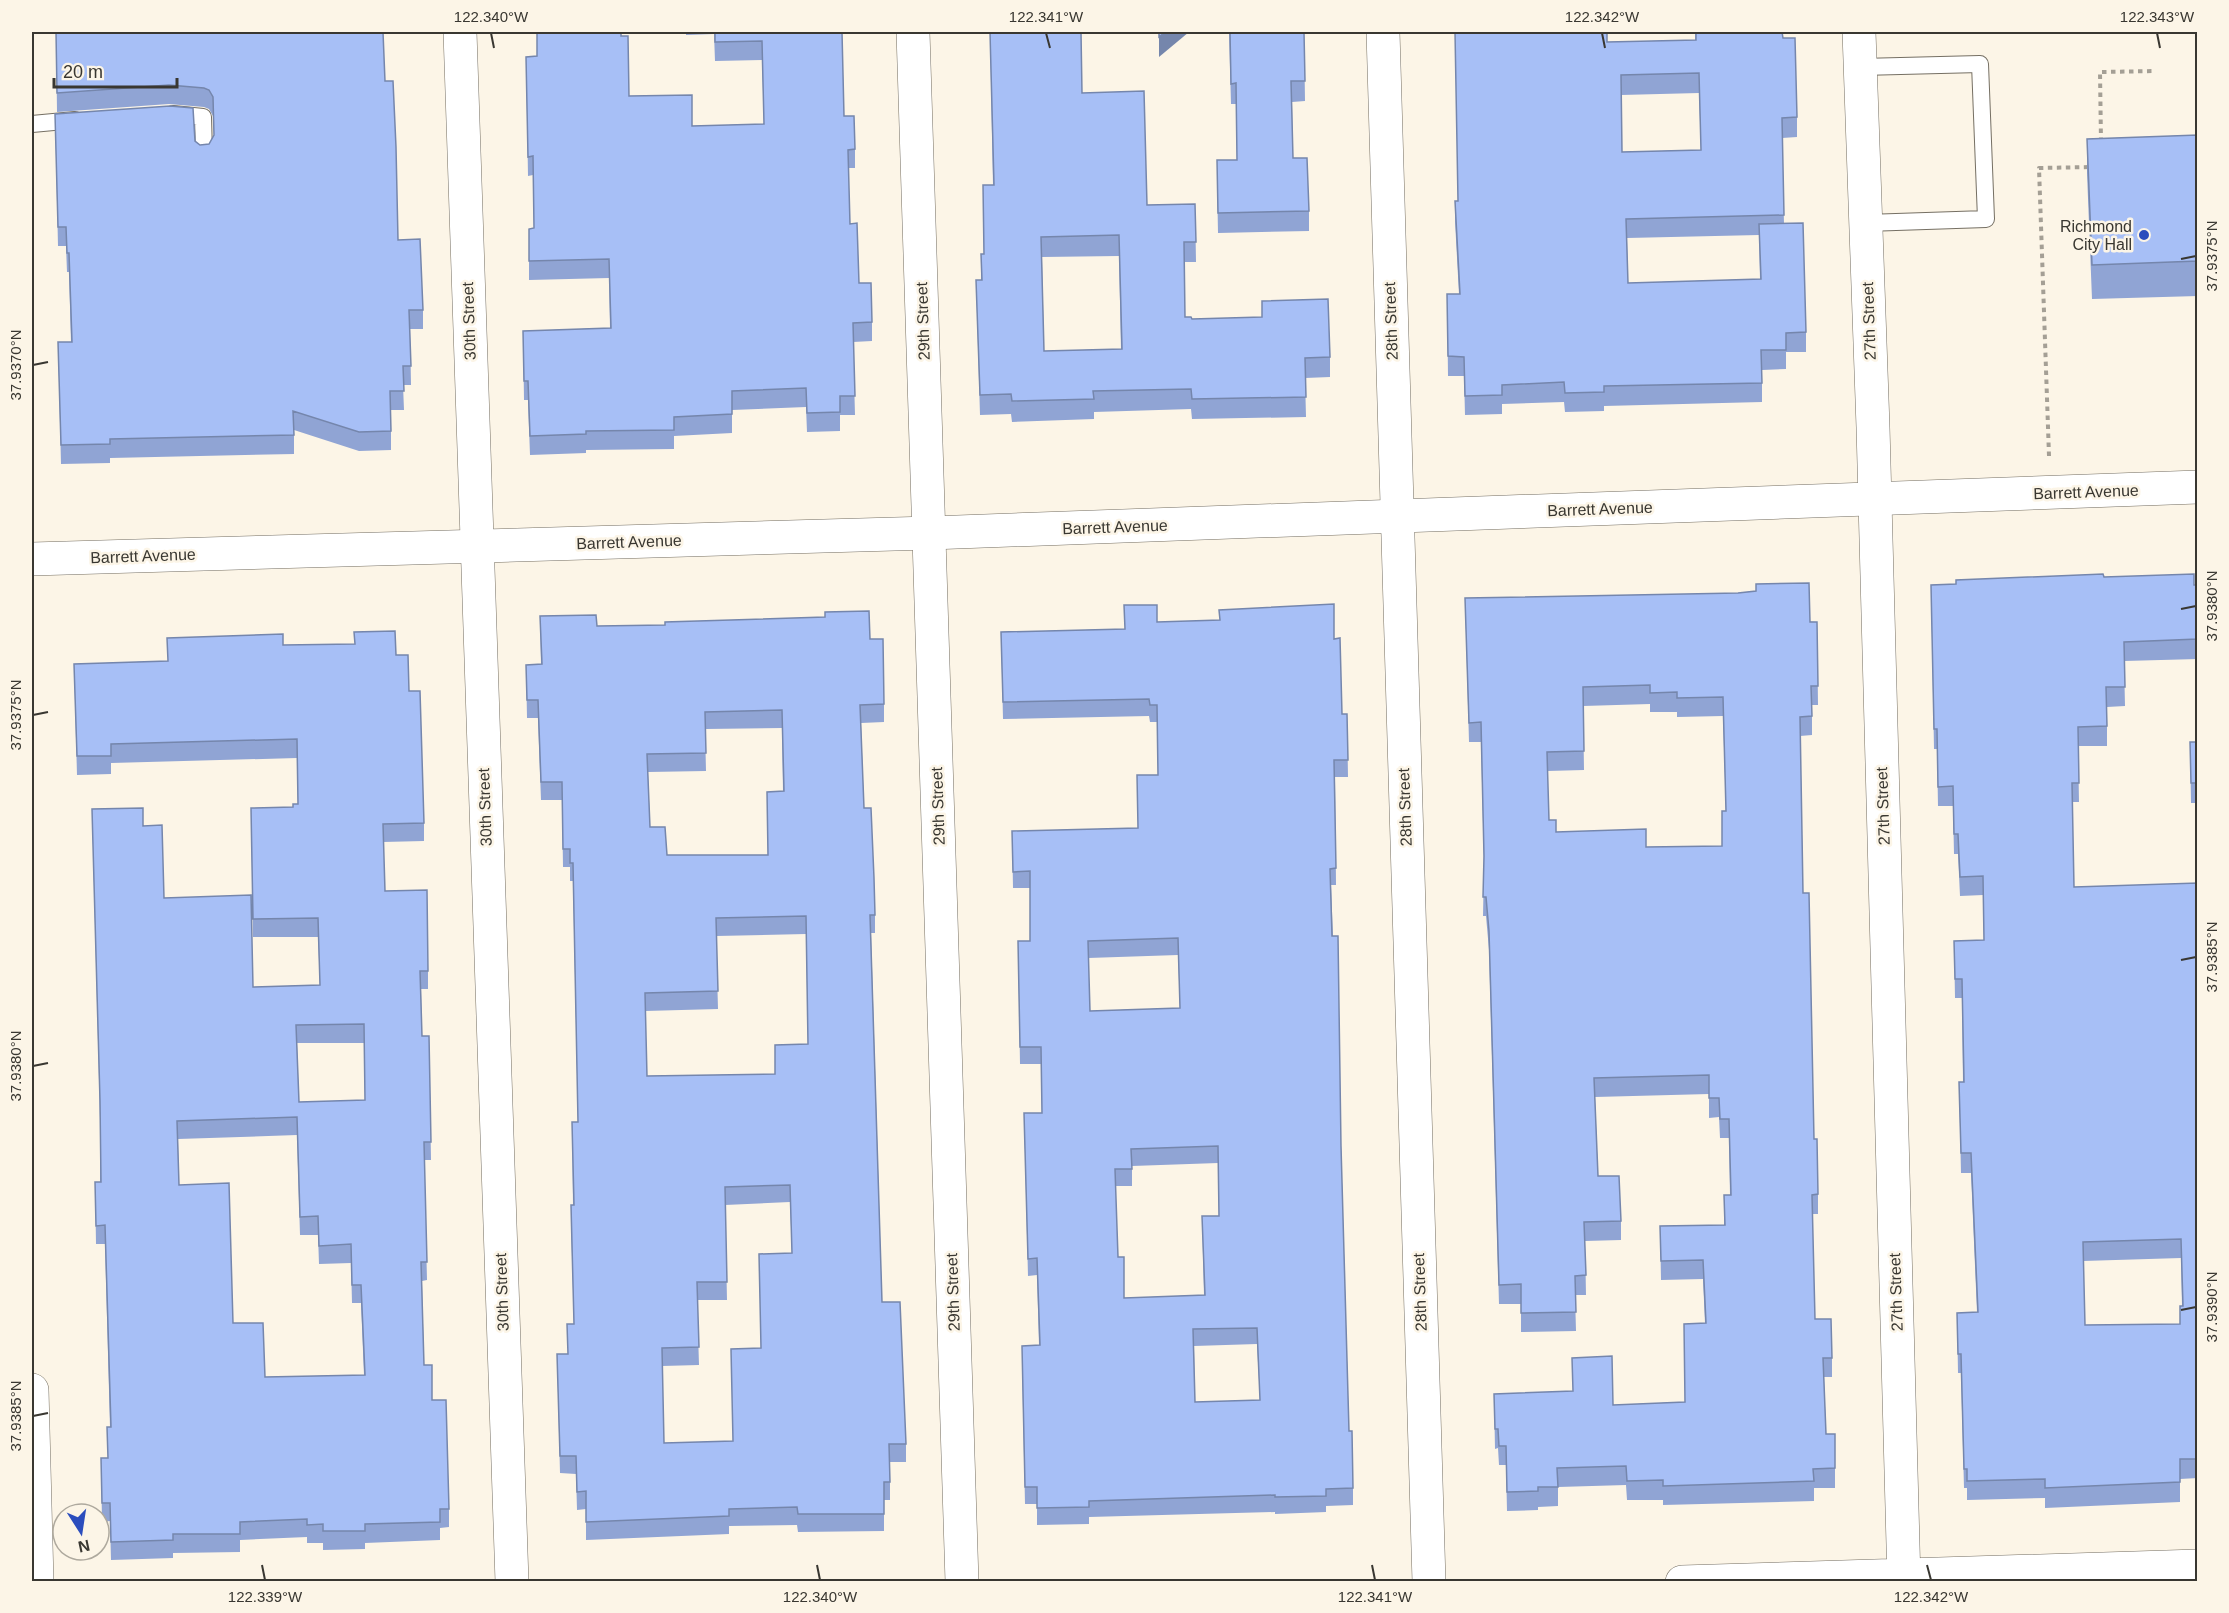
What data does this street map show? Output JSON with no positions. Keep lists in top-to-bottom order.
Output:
{
  "streets": {
    "street": [
      "30th Street",
      "29th Street",
      "28th Street",
      "27th Street",
      "Barrett Avenue"
    ]
  },
  "crossings": [
    ["30th Street", "Barrett Avenue"],
    ["29th Street", "Barrett Avenue"],
    ["28th Street", "Barrett Avenue"],
    ["27th Street", "Barrett Avenue"]
  ],
  "places": ["Richmond City Hall"],
  "scale_bar": "20 m",
  "north": "bottom",
  "coordinates": [
    "122.340°W",
    "122.341°W",
    "122.342°W",
    "122.343°W",
    "37.9375°N",
    "37.9370°N",
    "37.9380°N",
    "37.9385°N",
    "37.9390°N",
    "122.339°W"
  ]
}
